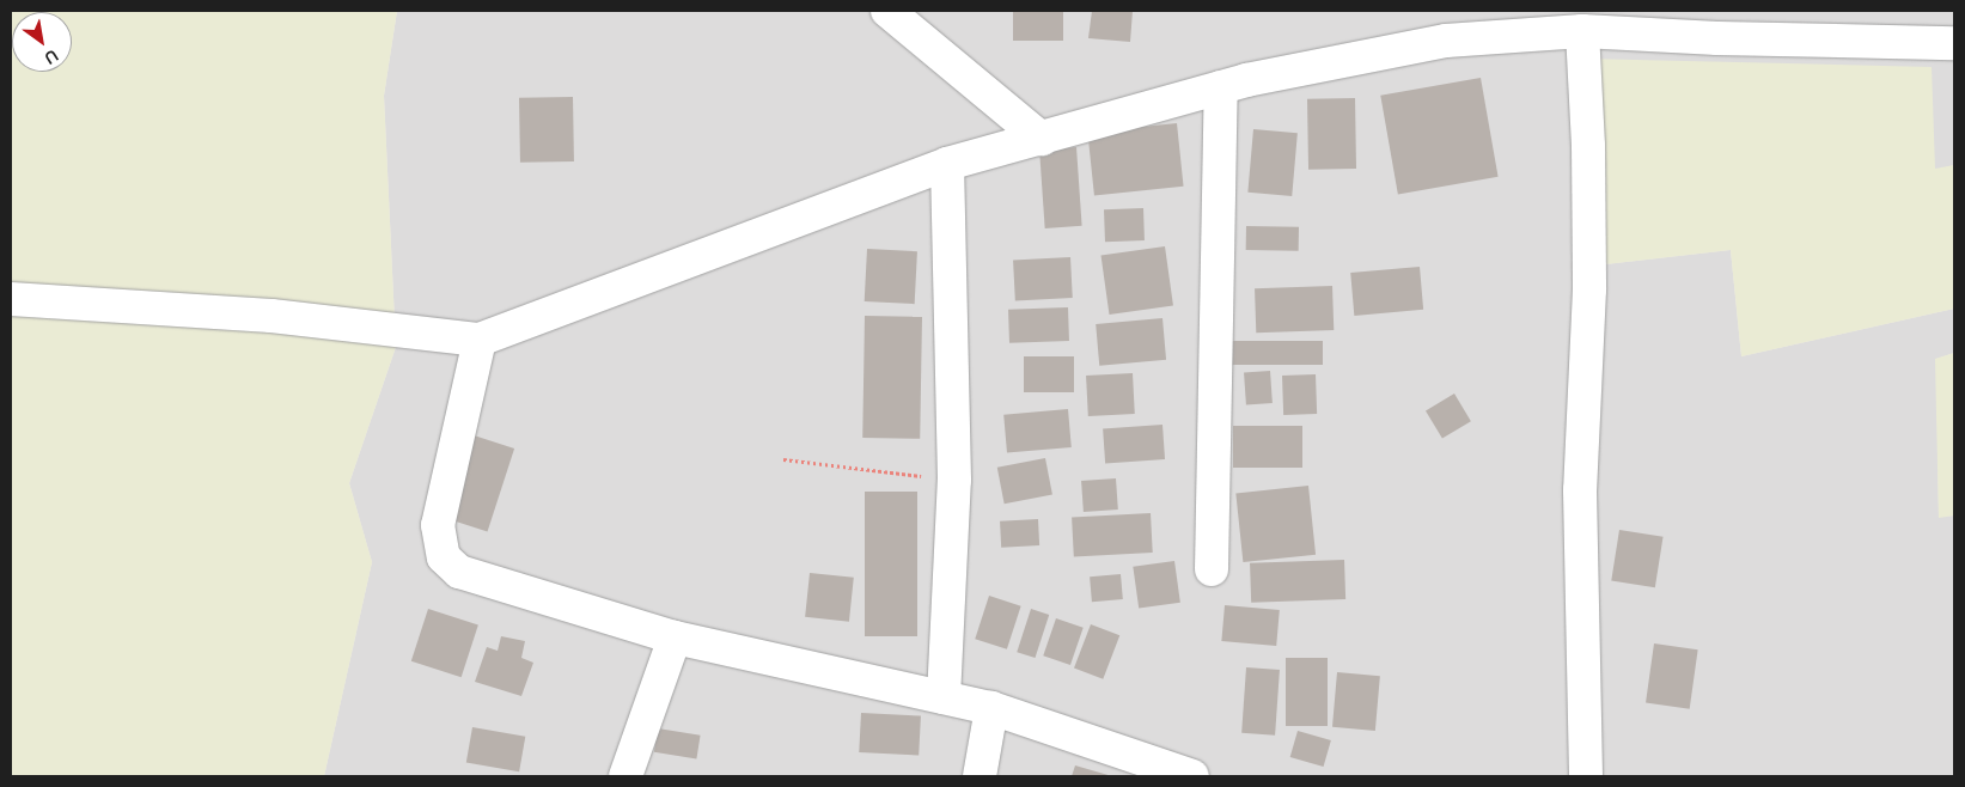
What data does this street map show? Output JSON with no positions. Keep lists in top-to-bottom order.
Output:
{
  "north": "bottom right"
}
